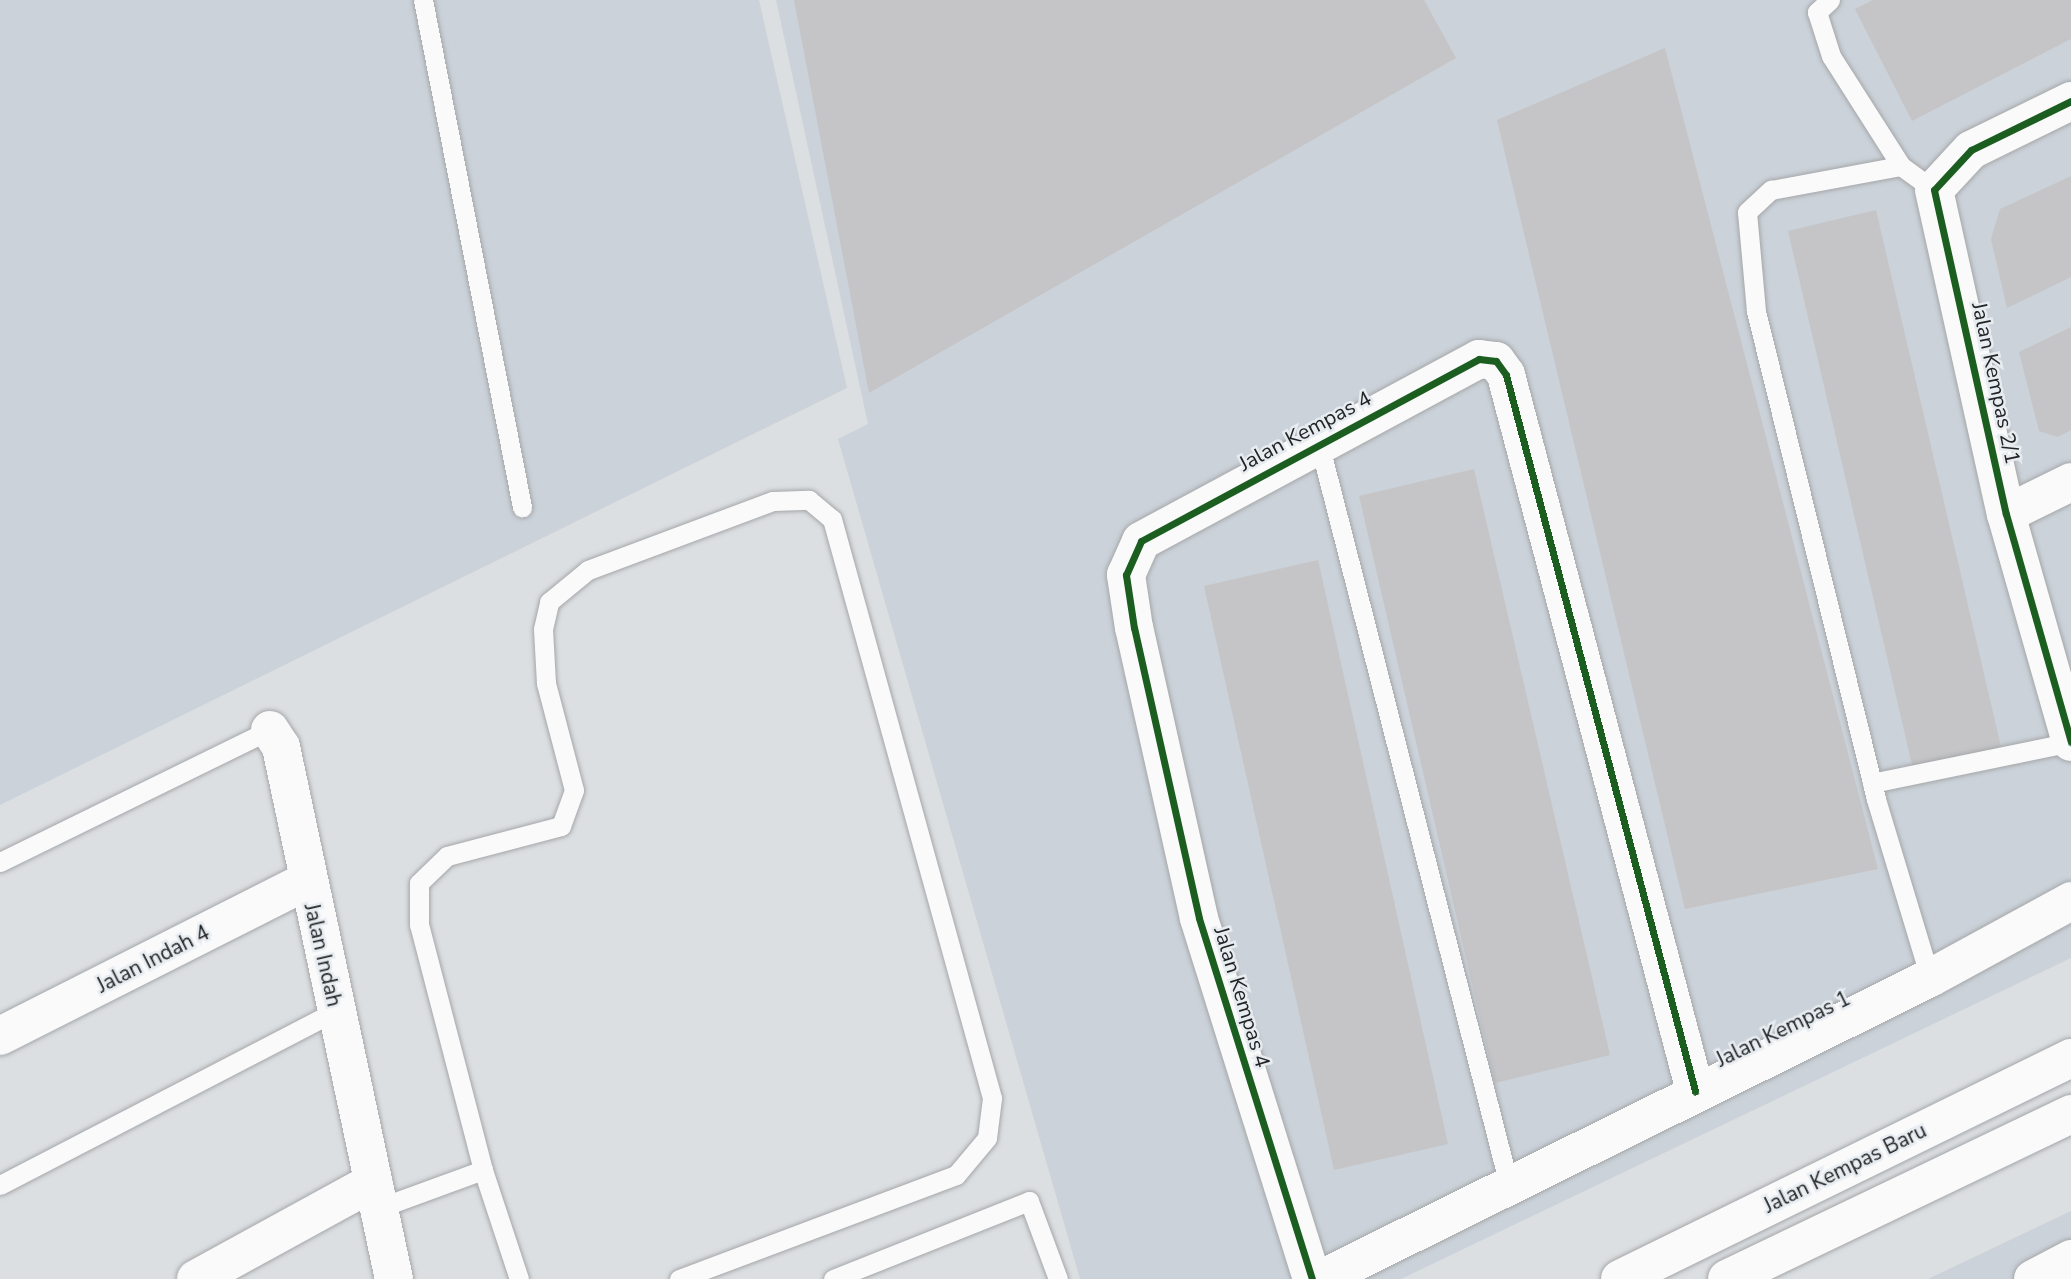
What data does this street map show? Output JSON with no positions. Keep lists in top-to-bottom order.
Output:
{
  "streets": {
    "street": [
      "Jalan Kempas 2/1",
      "Jalan Kempas 4",
      "Jalan Indah",
      "Jalan Indah 4",
      "Jalan Kempas 1",
      "Jalan Kempas Baru"
    ]
  },
  "crossings": [
    ["Jalan Kempas 4", "Jalan Kempas 1"],
    ["Jalan Indah", "Jalan Indah 4"]
  ]
}
